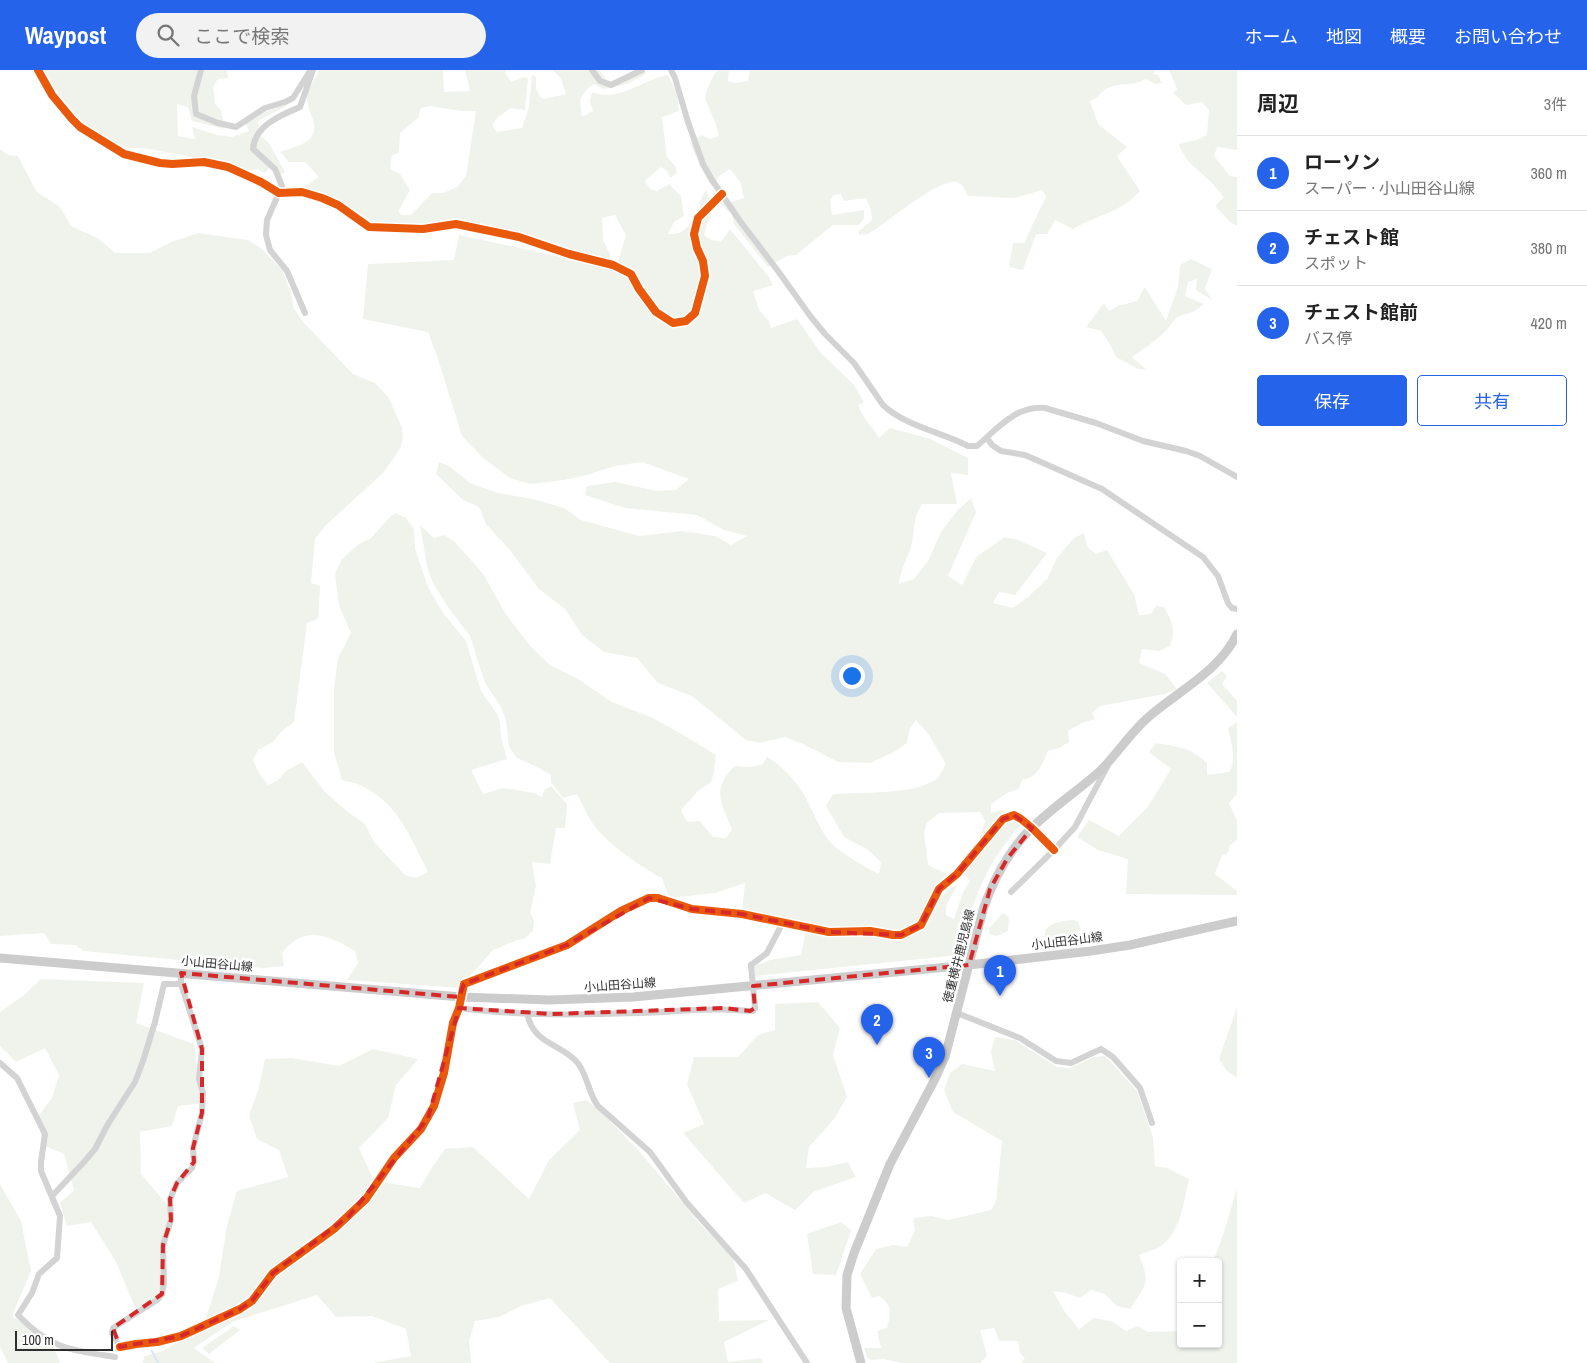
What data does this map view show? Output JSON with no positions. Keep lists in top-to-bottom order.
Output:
{
  "streets": {
    "main road": ["小山田谷山線", "徳重横井鹿児島線"]
  },
  "crossings": [
    ["小山田谷山線", "徳重横井鹿児島線"]
  ],
  "scale_bar": "100 m",
  "page": {
    "header": "Waypost",
    "search": "ここで検索",
    "nav": [
      "ホーム",
      "地図",
      "概要",
      "お問い合わせ"
    ],
    "heading": ["周辺", "3件"],
    "list": [
      {
        "mark": "1",
        "name": "ローソン",
        "note": "スーパー · 小山田谷山線",
        "value": "360 m"
      },
      {
        "mark": "2",
        "name": "チェスト館",
        "note": "スポット",
        "value": "380 m"
      },
      {
        "mark": "3",
        "name": "チェスト館前",
        "note": "バス停",
        "value": "420 m"
      }
    ],
    "buttons": ["保存", "共有"],
    "pins": ["1", "2", "3"],
    "map_buttons": ["+", "−"],
    "scale": "100 m"
  }
}
